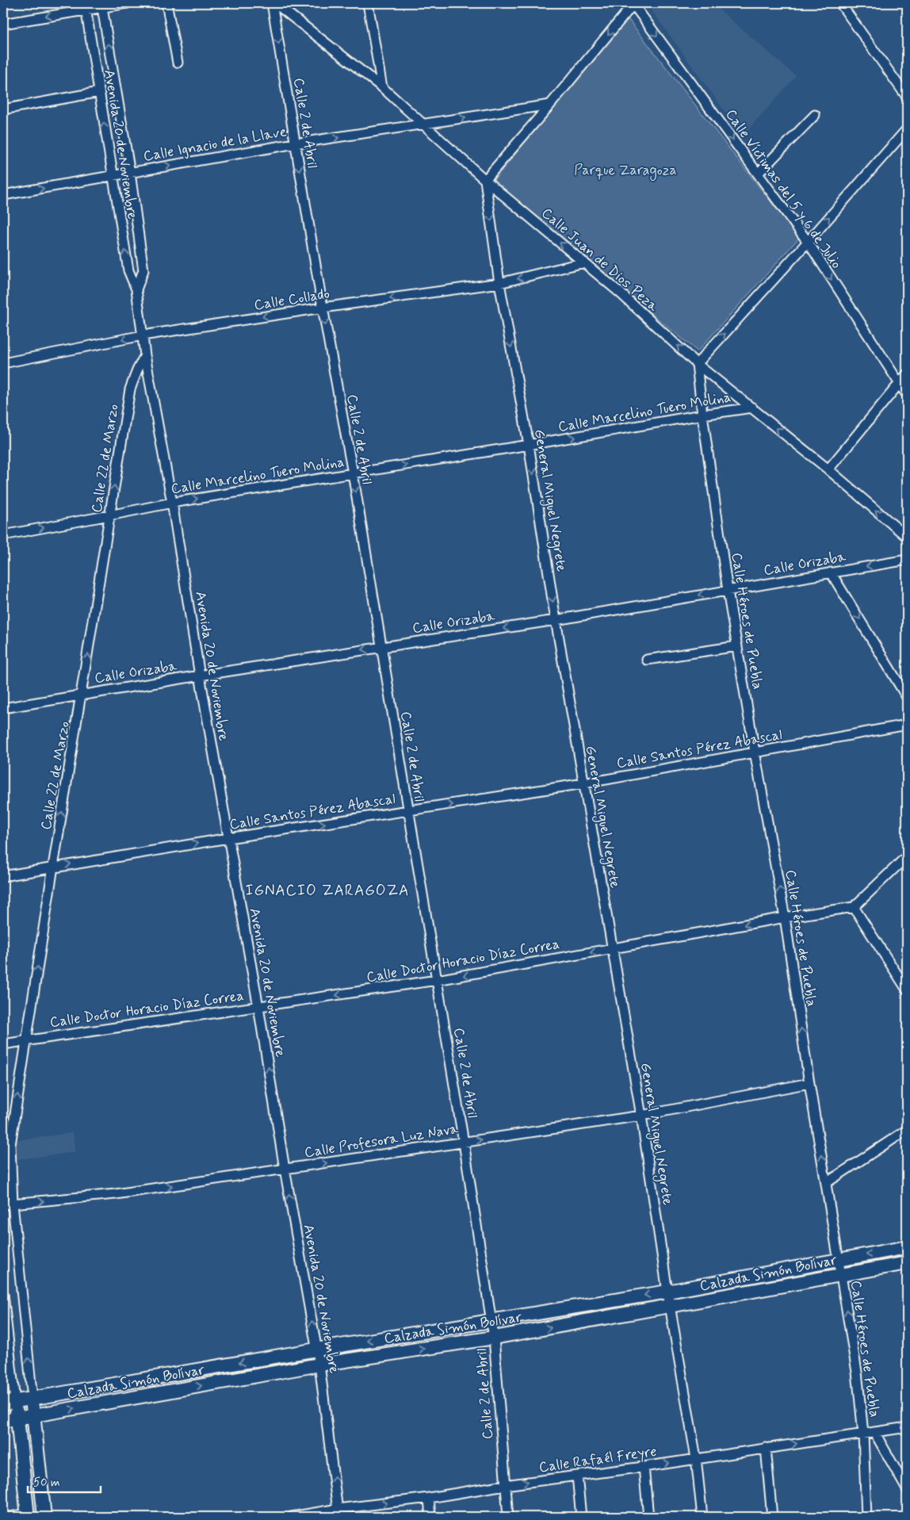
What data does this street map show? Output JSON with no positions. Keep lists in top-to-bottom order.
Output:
{
  "streets": {
    "main road": ["Calzada Simón Bolívar"],
    "street": [
      "Calle 2 de Abril",
      "Calle Ignacio de la Llave",
      "Avenida 20 de Noviembre",
      "Calle Víctimas del 5 y 6 de Julio",
      "Calle Juan de Dios Peza",
      "Calle Collado",
      "Calle Marcelino Tuero Molina",
      "Calle 22 de Marzo",
      "General Miguel Negrete",
      "Calle Orizaba",
      "Calle Héroes de Puebla",
      "Calle Santos Pérez Abascal",
      "Calle Doctor Horacio Díaz Correa",
      "Calle Profesora Luz Nava",
      "Calle Rafaél Freyre"
    ]
  },
  "crossings": [
    ["Calle 2 de Abril", "Calle Ignacio de la Llave"],
    ["Calle 2 de Abril", "Calle Collado"],
    ["Calle 2 de Abril", "Calle Marcelino Tuero Molina"],
    ["Calle 2 de Abril", "Calle Orizaba"],
    ["Calle 2 de Abril", "Calle Santos Pérez Abascal"],
    ["Calle 2 de Abril", "Calle Doctor Horacio Díaz Correa"],
    ["Calle 2 de Abril", "Calle Profesora Luz Nava"],
    ["Calle 2 de Abril", "Calzada Simón Bolívar"],
    ["Calle 2 de Abril", "Calle Rafaél Freyre"],
    ["Calle Ignacio de la Llave", "Avenida 20 de Noviembre"],
    ["Calle Ignacio de la Llave", "Calle Juan de Dios Peza"],
    ["Avenida 20 de Noviembre", "Calle Collado"],
    ["Avenida 20 de Noviembre", "Calle Marcelino Tuero Molina"],
    ["Avenida 20 de Noviembre", "Calle 22 de Marzo"],
    ["Avenida 20 de Noviembre", "Calle Orizaba"],
    ["Avenida 20 de Noviembre", "Calle Santos Pérez Abascal"],
    ["Avenida 20 de Noviembre", "Calle Doctor Horacio Díaz Correa"],
    ["Avenida 20 de Noviembre", "Calle Profesora Luz Nava"],
    ["Avenida 20 de Noviembre", "Calzada Simón Bolívar"],
    ["Avenida 20 de Noviembre", "Calle Rafaél Freyre"],
    ["Calle Juan de Dios Peza", "Calle Collado"],
    ["Calle Juan de Dios Peza", "Calle Marcelino Tuero Molina"],
    ["Calle Juan de Dios Peza", "General Miguel Negrete"],
    ["Calle Juan de Dios Peza", "Calle Héroes de Puebla"],
    ["Calle Collado", "General Miguel Negrete"],
    ["Calle Marcelino Tuero Molina", "Calle 22 de Marzo"],
    ["Calle Marcelino Tuero Molina", "General Miguel Negrete"],
    ["Calle Marcelino Tuero Molina", "Calle Héroes de Puebla"],
    ["Calle 22 de Marzo", "Calle Orizaba"],
    ["Calle 22 de Marzo", "Calle Santos Pérez Abascal"],
    ["Calle 22 de Marzo", "Calle Doctor Horacio Díaz Correa"],
    ["Calle 22 de Marzo", "Calle Profesora Luz Nava"],
    ["Calle 22 de Marzo", "Calzada Simón Bolívar"],
    ["General Miguel Negrete", "Calle Orizaba"],
    ["General Miguel Negrete", "Calle Santos Pérez Abascal"],
    ["General Miguel Negrete", "Calle Doctor Horacio Díaz Correa"],
    ["General Miguel Negrete", "Calle Profesora Luz Nava"],
    ["General Miguel Negrete", "Calzada Simón Bolívar"],
    ["General Miguel Negrete", "Calle Rafaél Freyre"],
    ["Calle Orizaba", "Calle Héroes de Puebla"],
    ["Calle Héroes de Puebla", "Calle Santos Pérez Abascal"],
    ["Calle Héroes de Puebla", "Calle Doctor Horacio Díaz Correa"],
    ["Calle Héroes de Puebla", "Calle Profesora Luz Nava"],
    ["Calle Héroes de Puebla", "Calzada Simón Bolívar"],
    ["Calle Héroes de Puebla", "Calle Rafaél Freyre"]
  ],
  "one_way": [
    "Calle 2 de Abril",
    "Calle Ignacio de la Llave",
    "Calle Víctimas del 5 y 6 de Julio",
    "Calle Juan de Dios Peza",
    "Calle Collado",
    "Calle Marcelino Tuero Molina",
    "Calle 22 de Marzo",
    "Calle Orizaba",
    "Calle Héroes de Puebla",
    "Calle Santos Pérez Abascal",
    "Calle Doctor Horacio Díaz Correa",
    "Calle Profesora Luz Nava",
    "Calle Rafaél Freyre"
  ],
  "districts": ["IGNACIO ZARAGOZA"],
  "parks": ["Parque Zaragoza"],
  "scale_bar": "50 m"
}
